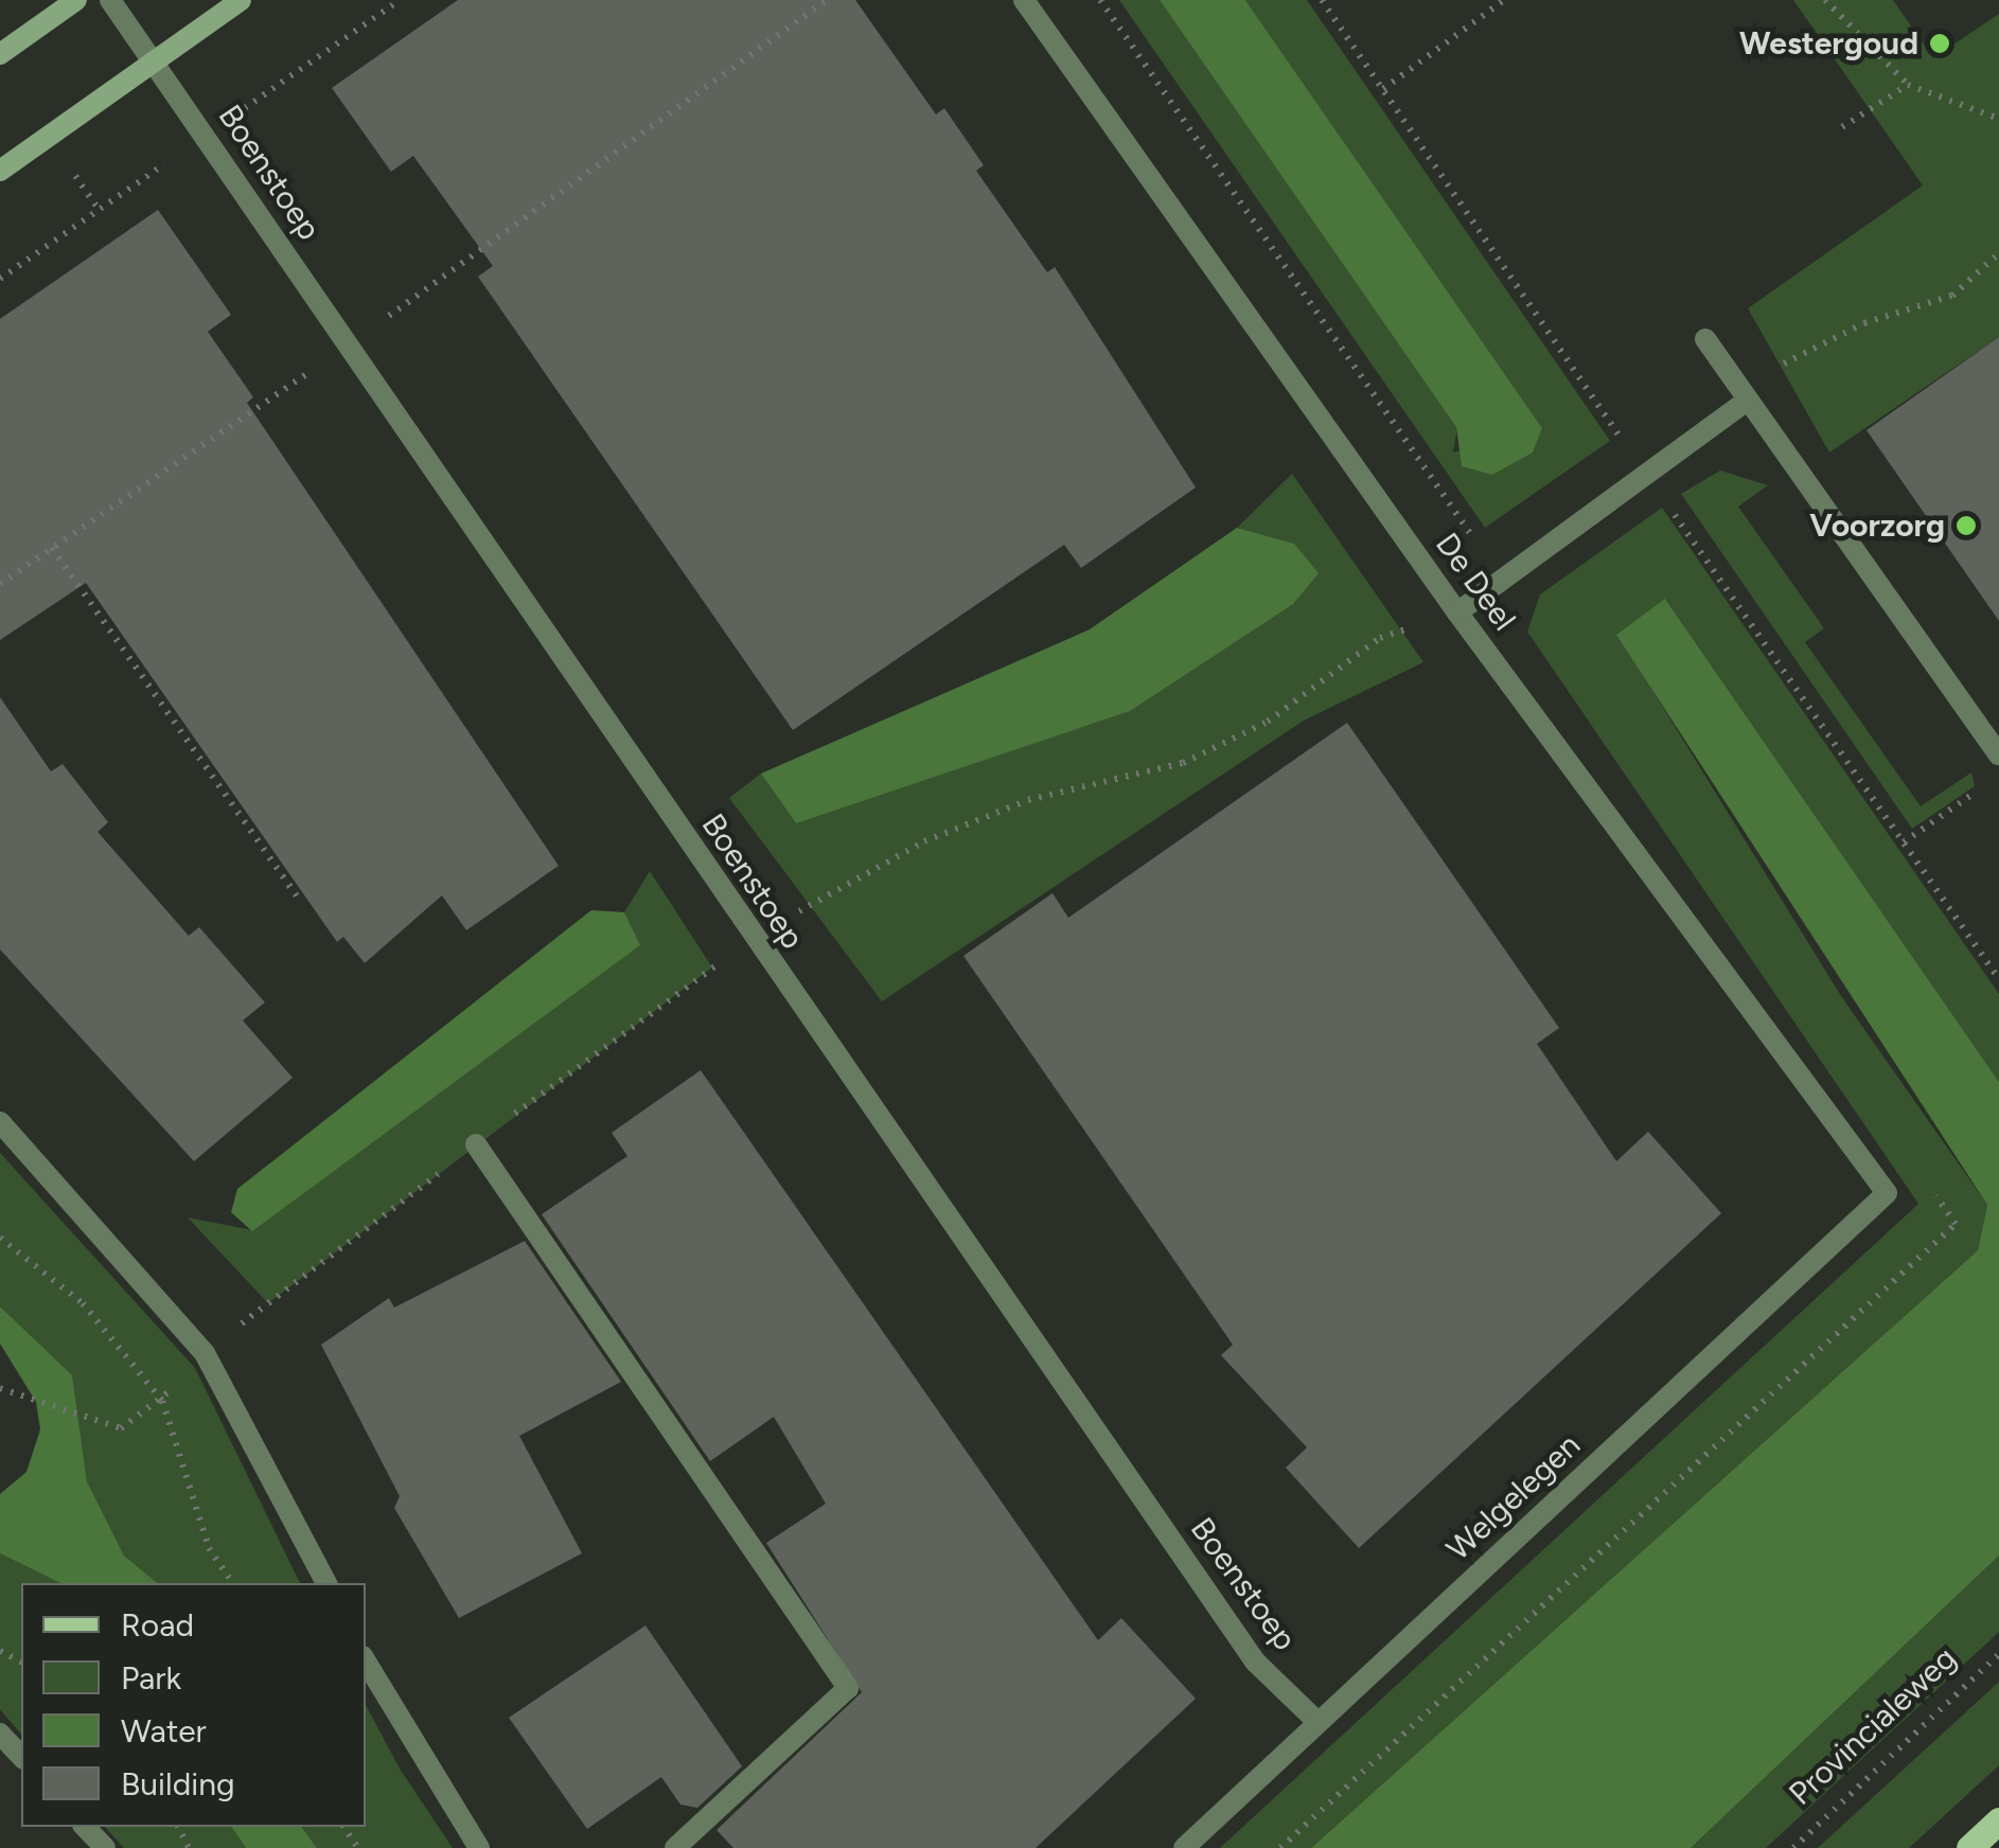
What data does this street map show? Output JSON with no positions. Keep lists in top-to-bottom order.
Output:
{
  "streets": {
    "street": ["Boenstoep", "De Deel", "Welgelegen"],
    "path": ["Provincialeweg"]
  },
  "crossings": [
    ["Boenstoep", "Welgelegen"],
    ["De Deel", "Welgelegen"]
  ],
  "places": ["Westergoud", "Voorzorg"],
  "legend": [
    "Road",
    "Park",
    "Water",
    "Building"
  ]
}
